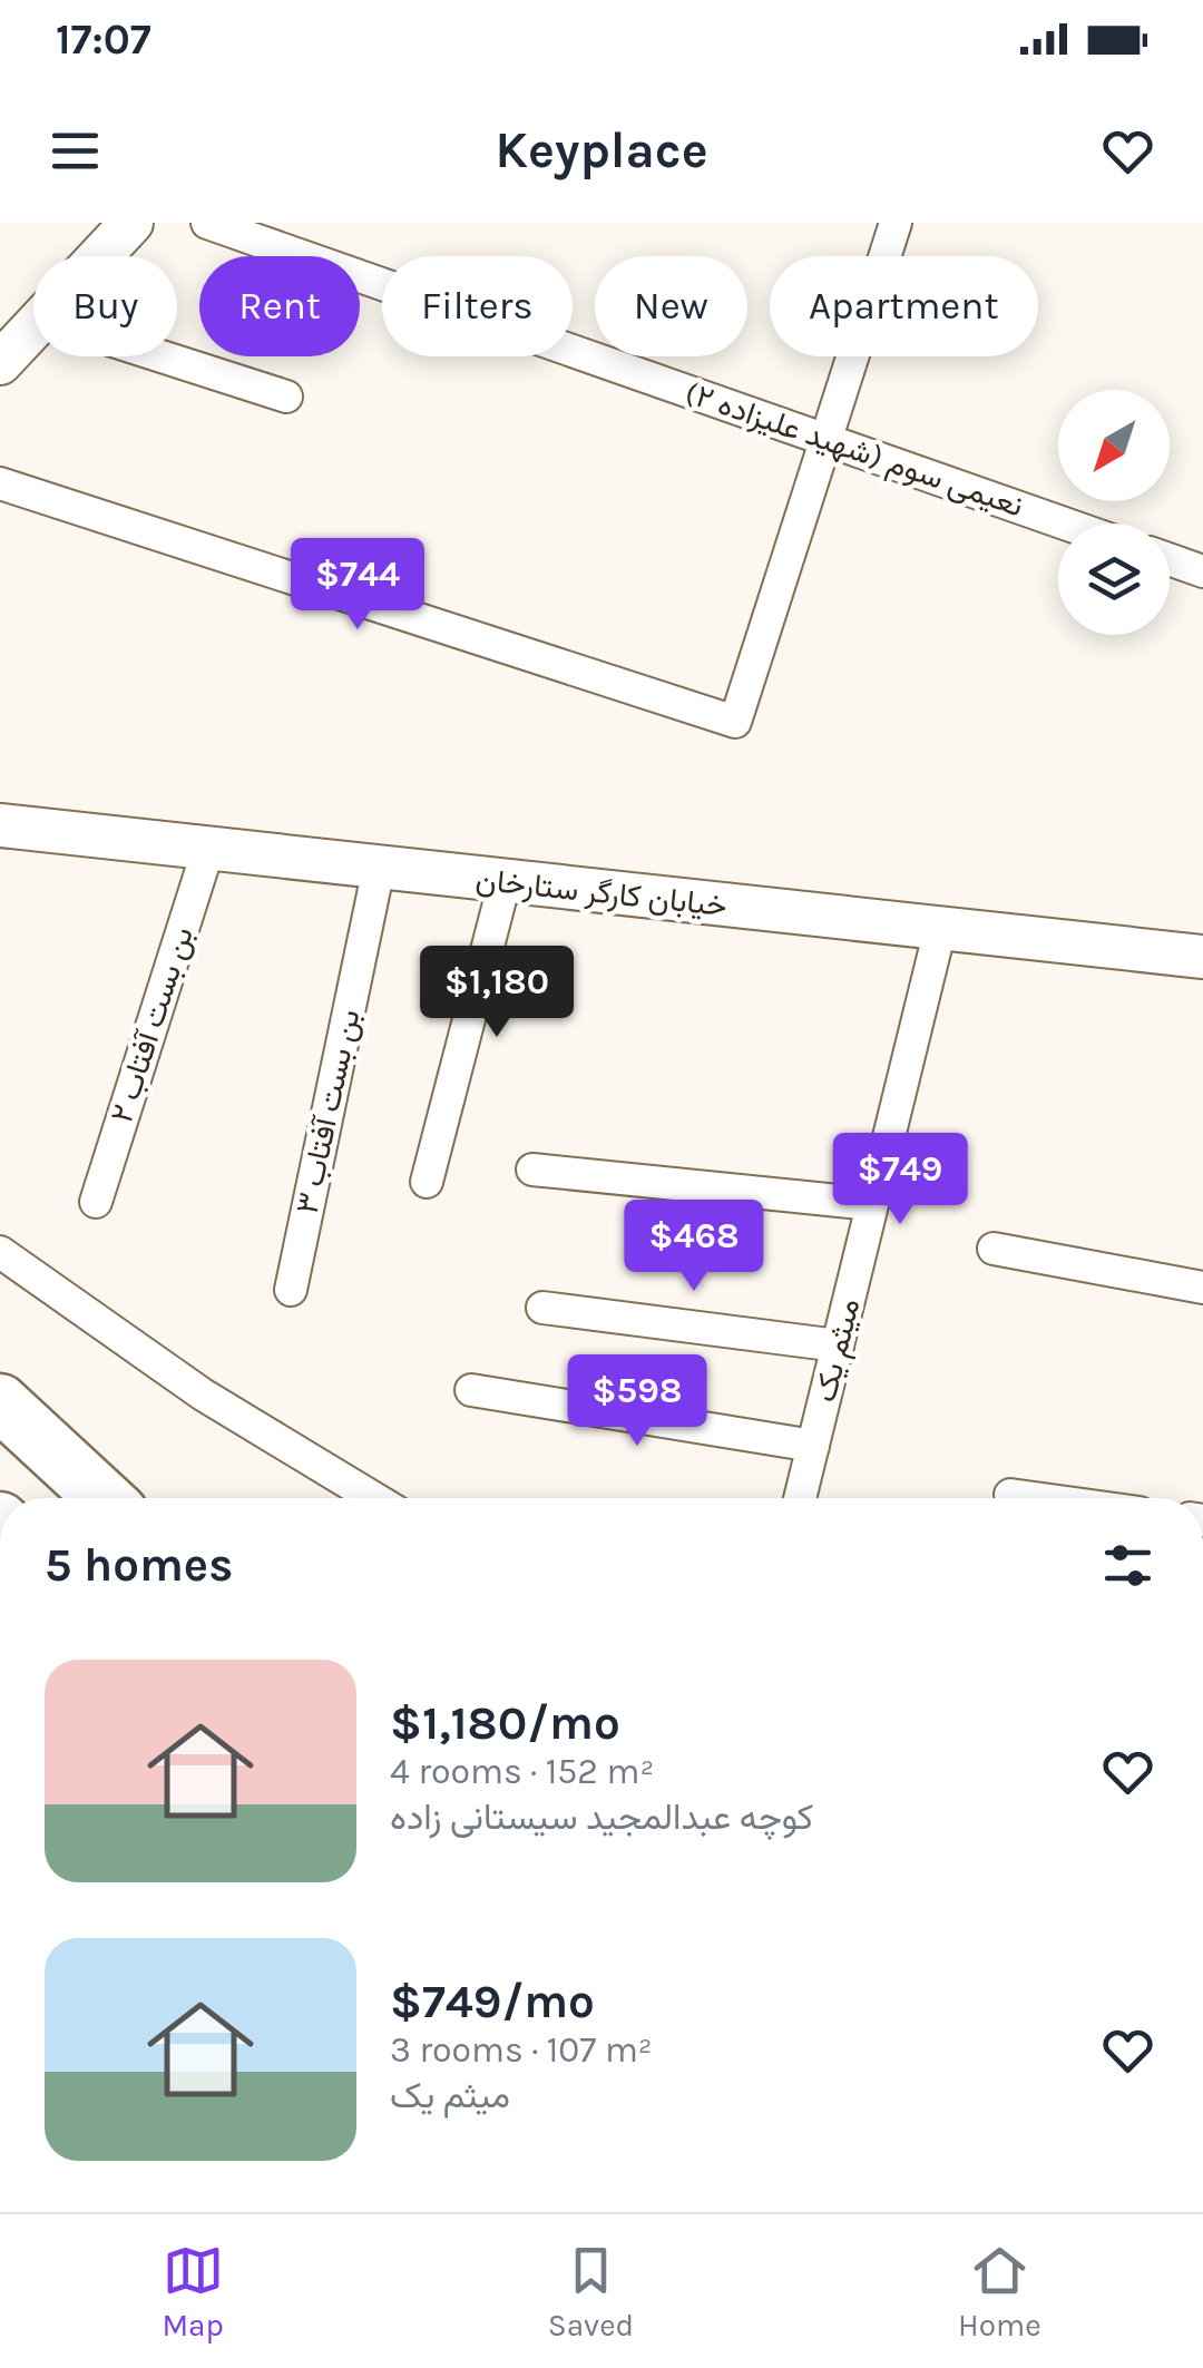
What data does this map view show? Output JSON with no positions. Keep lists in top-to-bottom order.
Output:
{
  "streets": {
    "street": [
      "نعیمی سوم (شهید علیزاده ۲)",
      "خیابان کارگر ستارخان",
      "بن بست آفتاب ۲",
      "بن بست آفتاب ۳",
      "میثم یک"
    ]
  },
  "crossings": [
    ["خیابان کارگر ستارخان", "بن بست آفتاب ۲"],
    ["خیابان کارگر ستارخان", "بن بست آفتاب ۳"],
    ["خیابان کارگر ستارخان", "میثم یک"]
  ],
  "north": "bottom left",
  "page": {
    "status": "17:07",
    "header": "Keyplace",
    "chip": [
      "Buy",
      "Rent",
      "Filters",
      "New",
      "Apartment"
    ],
    "price": [
      "$744",
      "$1,180",
      "$749",
      "$468",
      "$598"
    ],
    "heading": "5 homes",
    "list": [
      {
        "name": "$1,180/mo",
        "note": "4 rooms · 152 m² · کوچه عبدالمجید سیستانی زاده"
      },
      {
        "name": "$749/mo",
        "note": "3 rooms · 107 m² · میثم یک"
      }
    ],
    "tabs": ["Map", "Saved", "Home"]
  }
}
